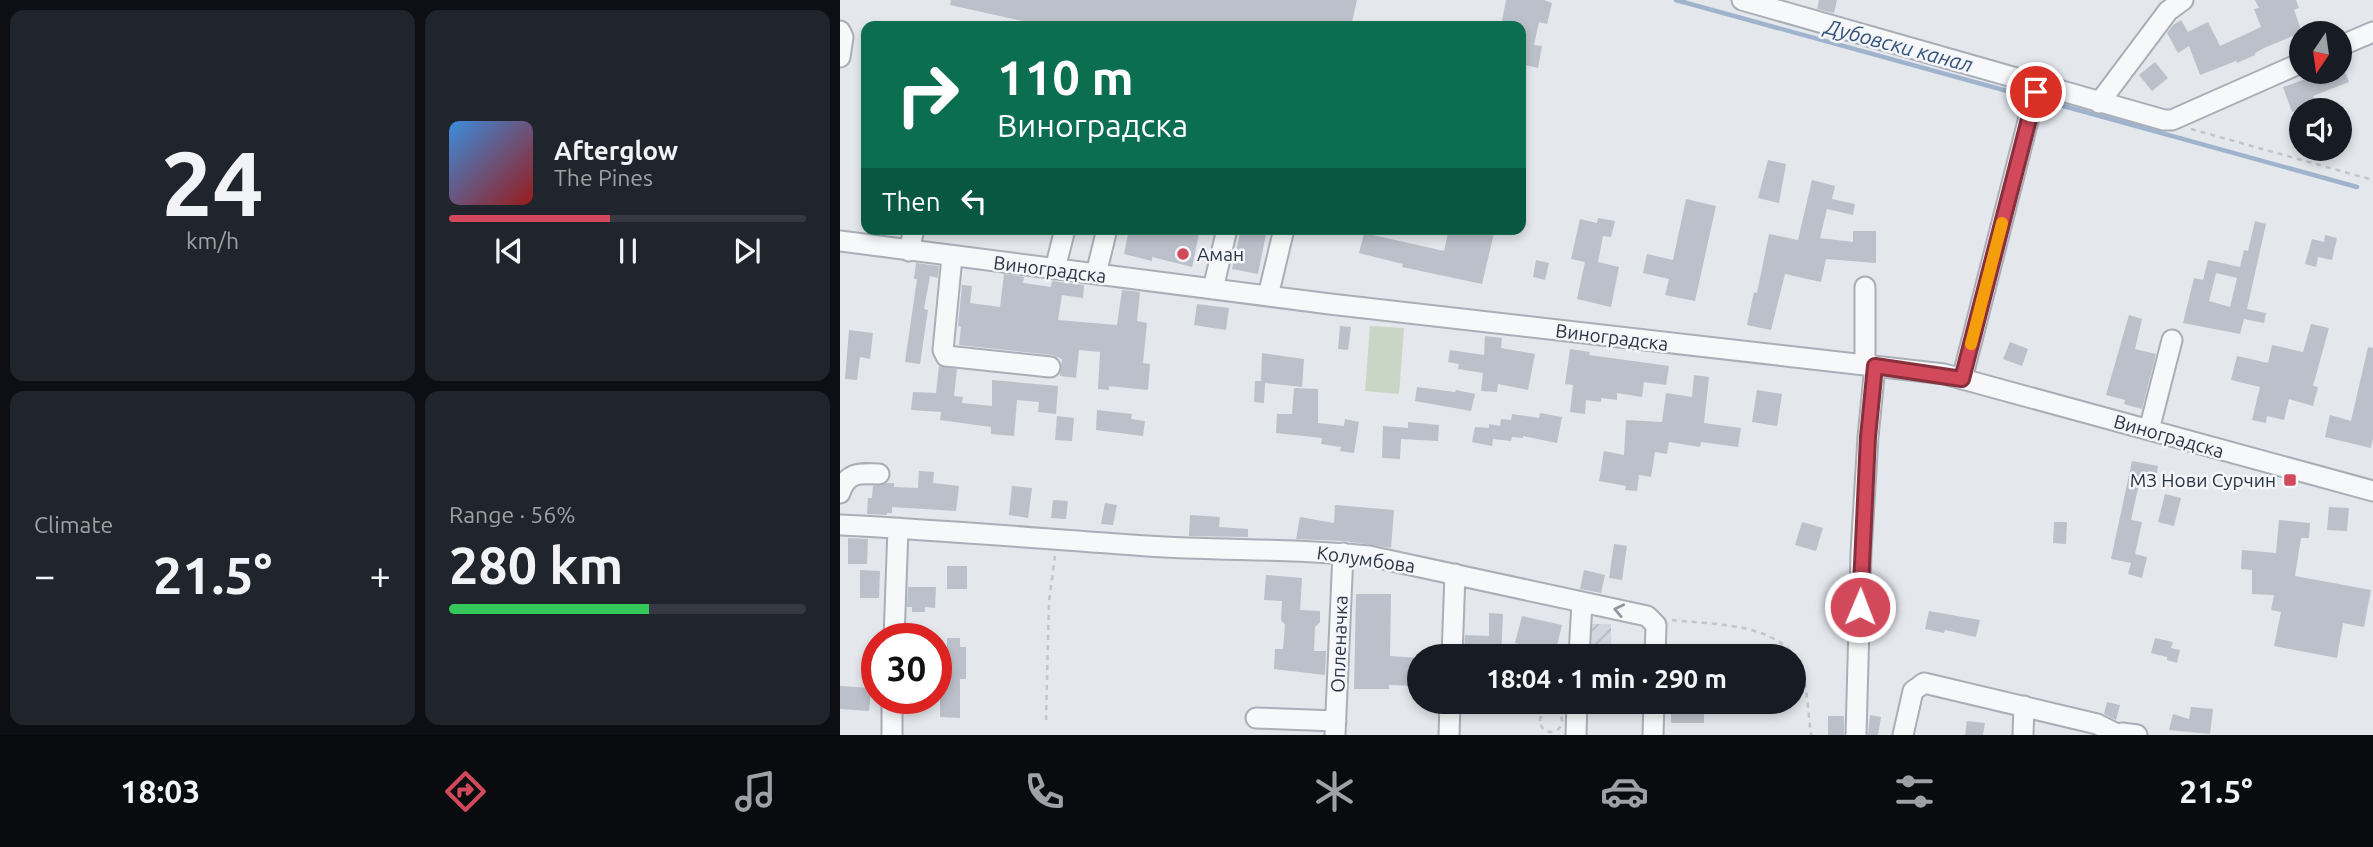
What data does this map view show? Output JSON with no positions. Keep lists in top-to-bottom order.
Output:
{
  "streets": {
    "street": ["Виноградска", "Колумбова", "Опленачка"]
  },
  "crossings": [
    ["Колумбова", "Опленачка"]
  ],
  "water": ["Дубовски канал"],
  "places": {
    "other": ["Аман"],
    "transit": ["МЗ Нови Сурчин"]
  },
  "north": "bottom",
  "page": {
    "tile": [
      ["24", "km/h"],
      "Climate",
      ["Range · 56%", "280 km"]
    ],
    "turn": ["110 m", "Виноградска"],
    "song": ["Afterglow", "The Pines"],
    "then": "Then",
    "heat": ["−", "21.5°", "+"],
    "limit": "30",
    "trip": "18:04 · 1 min · 290 m",
    "tabs": ["18:03", "21.5°"]
  }
}
